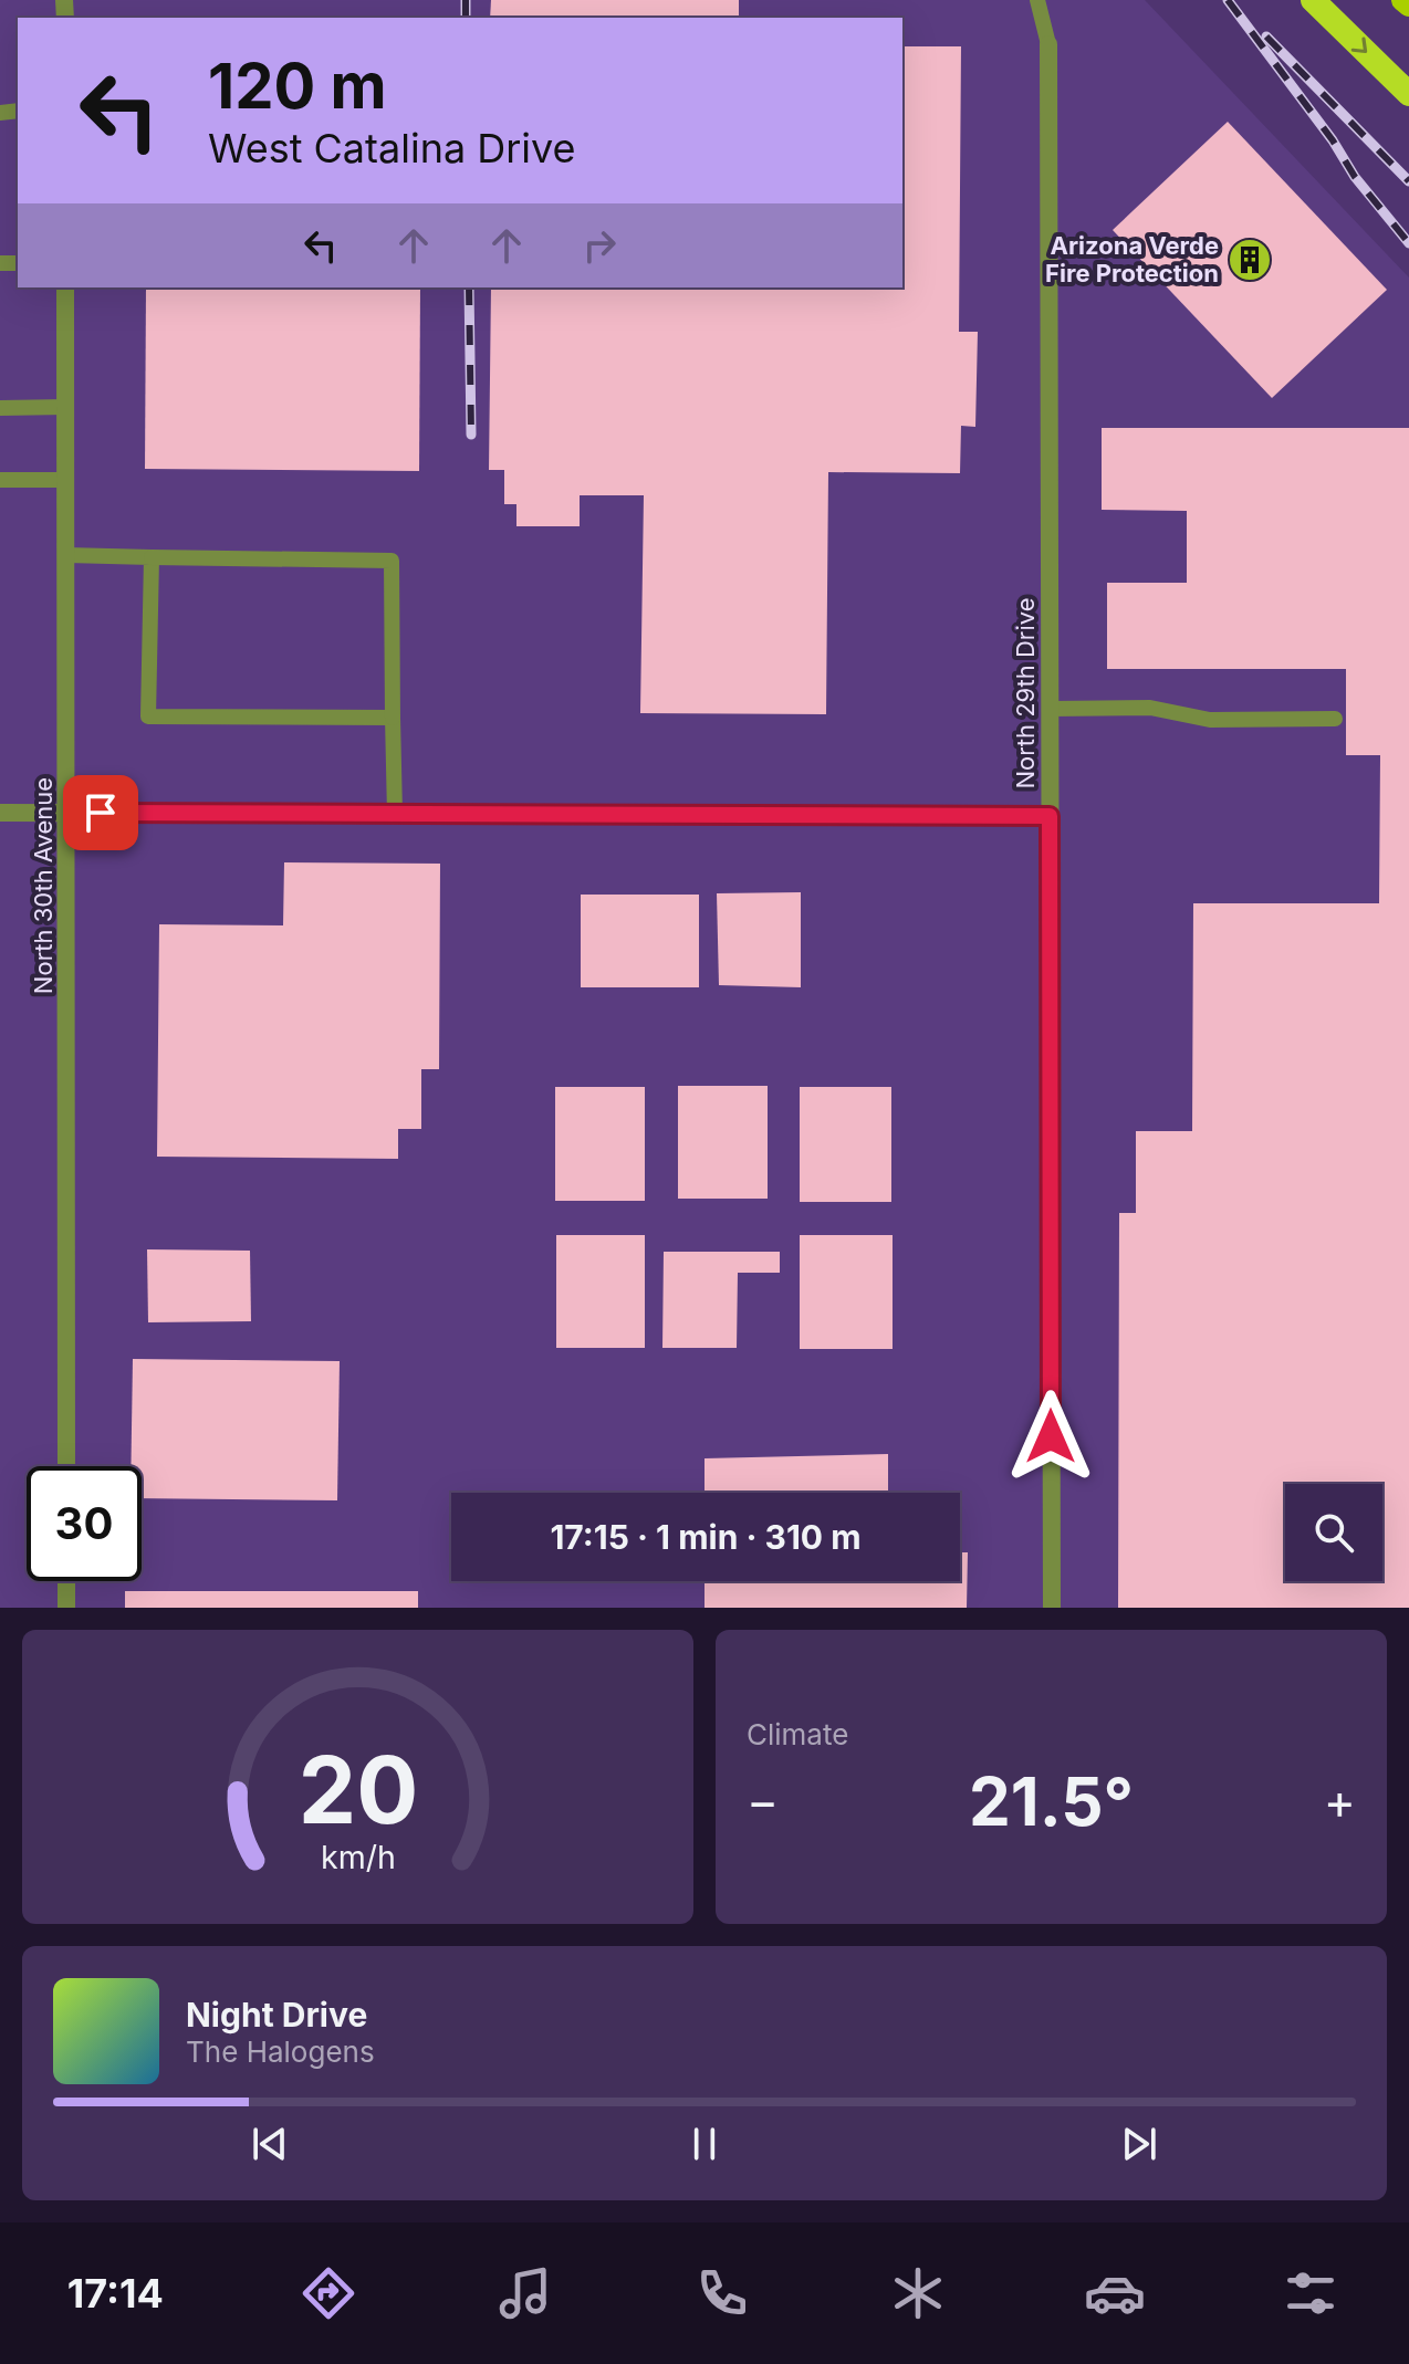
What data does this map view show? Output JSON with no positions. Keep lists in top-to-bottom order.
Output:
{
  "streets": {
    "street": ["North 29th Drive", "North 30th Avenue"]
  },
  "places": {
    "building": ["Arizona Verde Fire Protection"]
  },
  "page": {
    "turn": ["120 m", "West Catalina Drive"],
    "limit": "30",
    "trip": "17:15 · 1 min · 310 m",
    "tile": "Climate",
    "heat": ["−", "21.5°", "+"],
    "song": ["Night Drive", "The Halogens"],
    "tabs": "17:14",
    "gauge": ["20", "km/h"]
  }
}
